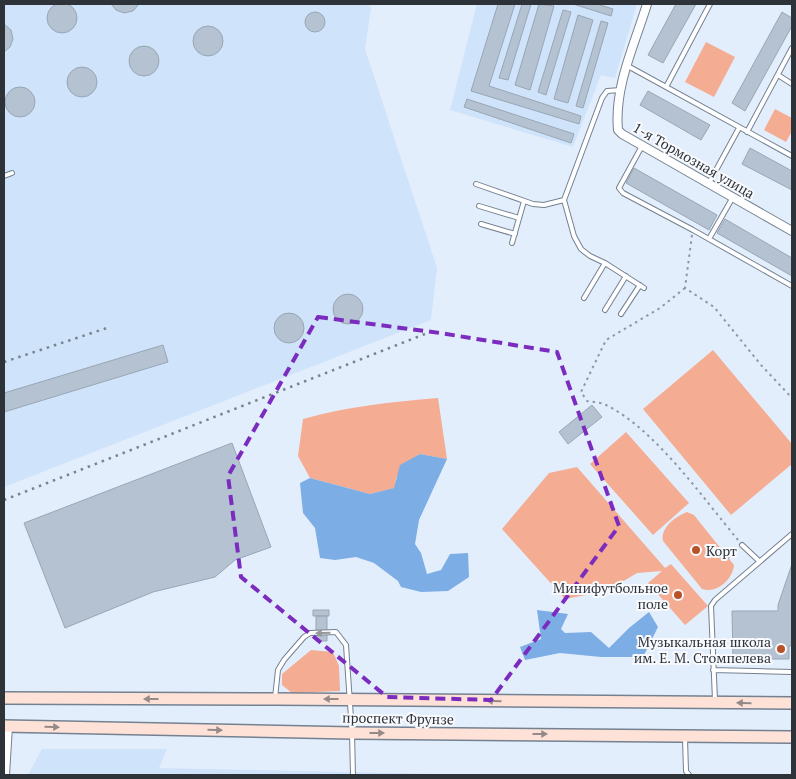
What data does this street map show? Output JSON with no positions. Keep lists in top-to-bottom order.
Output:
{
  "streets": {
    "main road": ["проспект Фрунзе"],
    "street": ["1-я Тормозная улица"]
  },
  "places": ["Корт", "Минифутбольное поле", "Музыкальная школа им. Е. М. Стомпелева"]
}
